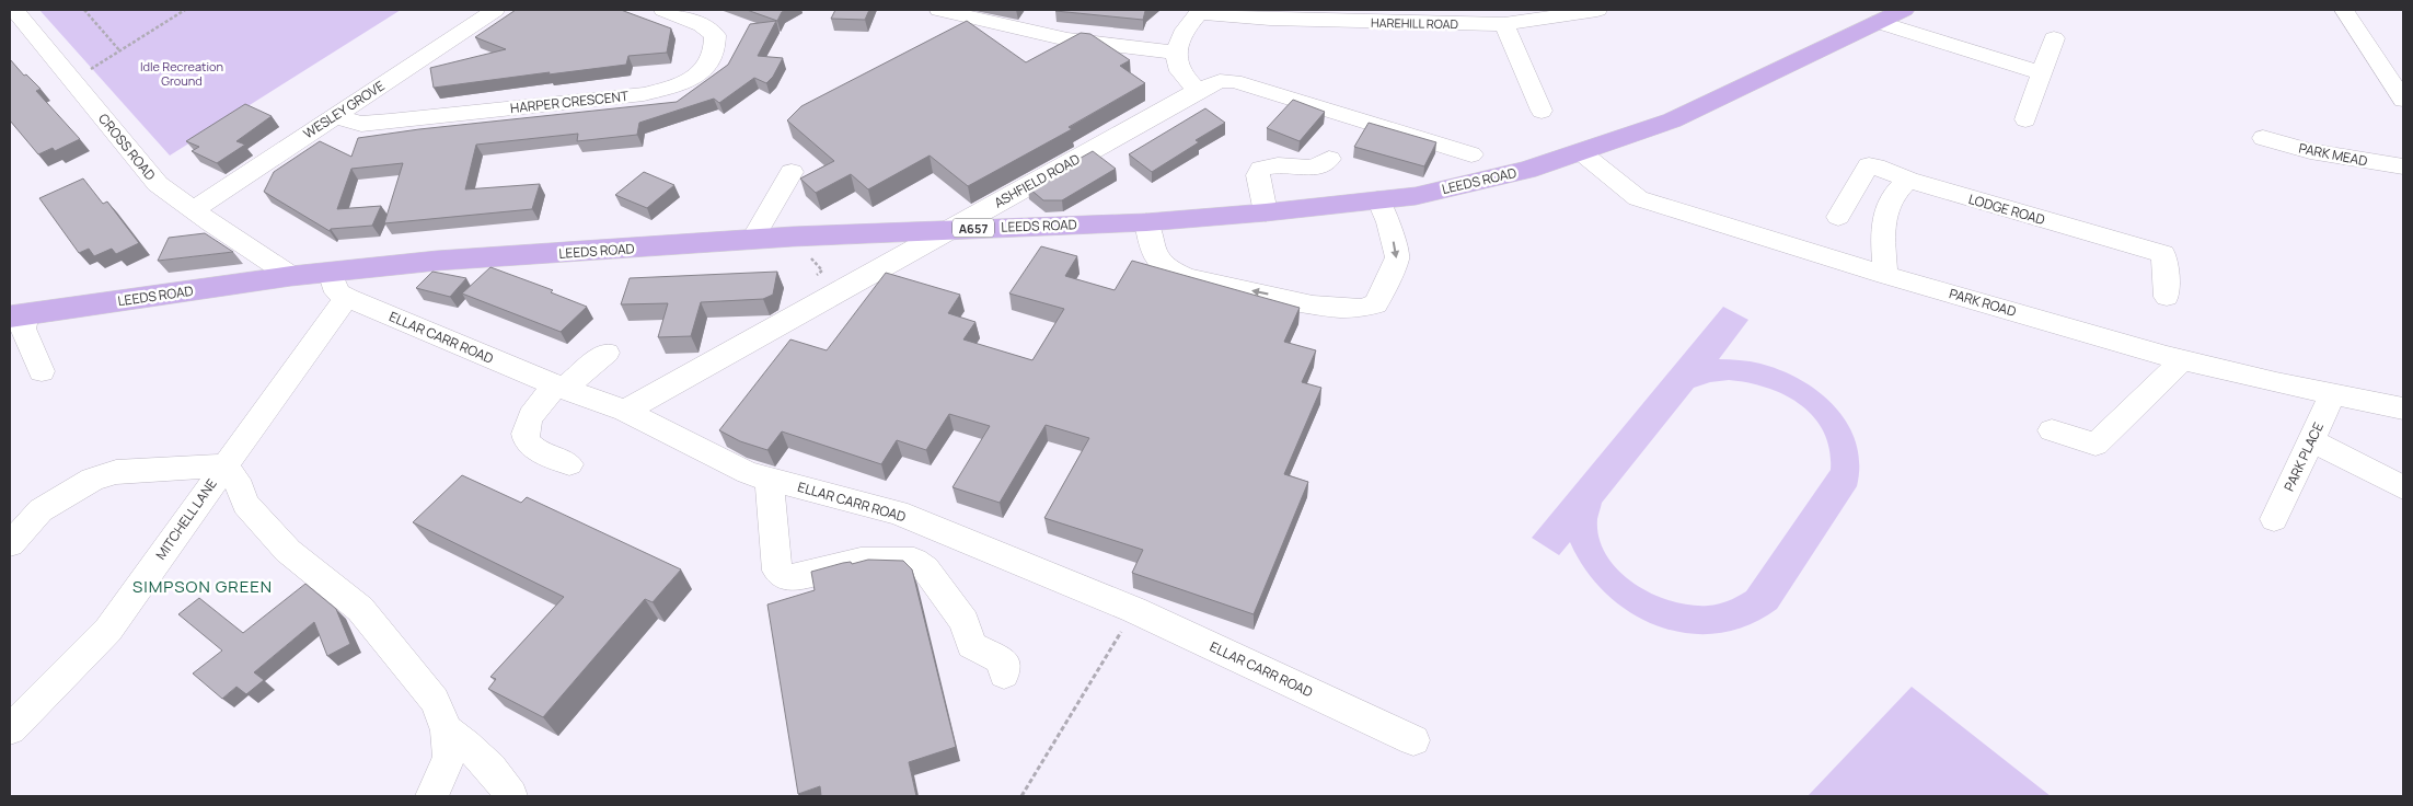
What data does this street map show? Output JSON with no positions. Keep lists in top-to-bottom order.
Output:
{
  "streets": {
    "main road": ["LEEDS ROAD", "A657"],
    "street": [
      "HAREHILL ROAD",
      "HARPER CRESCENT",
      "WESLEY GROVE",
      "CROSS ROAD",
      "PARK MEAD",
      "ASHFIELD ROAD",
      "LODGE ROAD",
      "PARK ROAD",
      "ELLAR CARR ROAD",
      "PARK PLACE",
      "MITCHELL LANE"
    ]
  },
  "crossings": [
    ["HARPER CRESCENT", "WESLEY GROVE"],
    ["WESLEY GROVE", "CROSS ROAD"],
    ["CROSS ROAD", "LEEDS ROAD"],
    ["ASHFIELD ROAD", "LEEDS ROAD"],
    ["ASHFIELD ROAD", "ELLAR CARR ROAD"],
    ["LEEDS ROAD", "PARK ROAD"],
    ["LEEDS ROAD", "ELLAR CARR ROAD"],
    ["PARK ROAD", "PARK PLACE"],
    ["ELLAR CARR ROAD", "MITCHELL LANE"]
  ],
  "districts": ["SIMPSON GREEN"],
  "parks": ["Idle Recreation Ground"]
}
